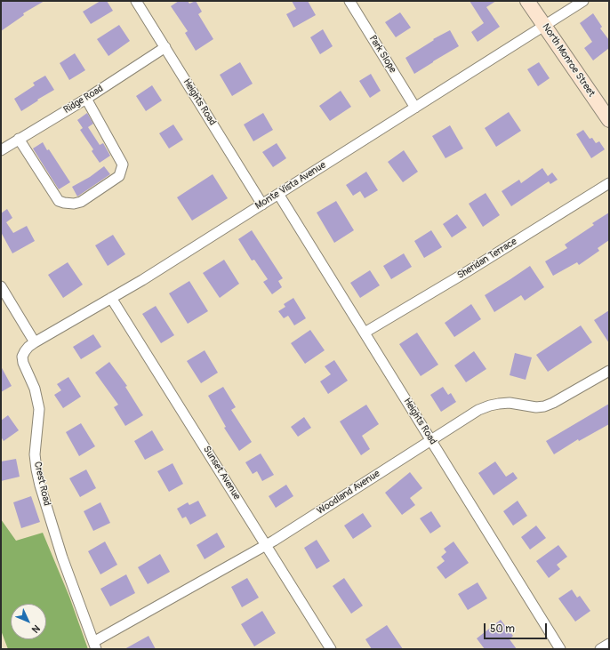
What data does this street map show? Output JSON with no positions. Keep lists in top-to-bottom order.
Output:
{
  "streets": {
    "main road": ["North Monroe Street"],
    "street": [
      "Park Slope",
      "Ridge Road",
      "Heights Road",
      "Monte Vista Avenue",
      "Sheridan Terrace",
      "Sunset Avenue",
      "Crest Road",
      "Woodland Avenue"
    ]
  },
  "crossings": [
    ["Park Slope", "Monte Vista Avenue"],
    ["North Monroe Street", "Monte Vista Avenue"],
    ["Ridge Road", "Heights Road"],
    ["Heights Road", "Monte Vista Avenue"],
    ["Heights Road", "Sheridan Terrace"],
    ["Heights Road", "Woodland Avenue"],
    ["Monte Vista Avenue", "Sunset Avenue"],
    ["Monte Vista Avenue", "Crest Road"],
    ["Sunset Avenue", "Woodland Avenue"],
    ["Crest Road", "Woodland Avenue"]
  ],
  "scale_bar": "50 m",
  "north": "bottom right"
}
